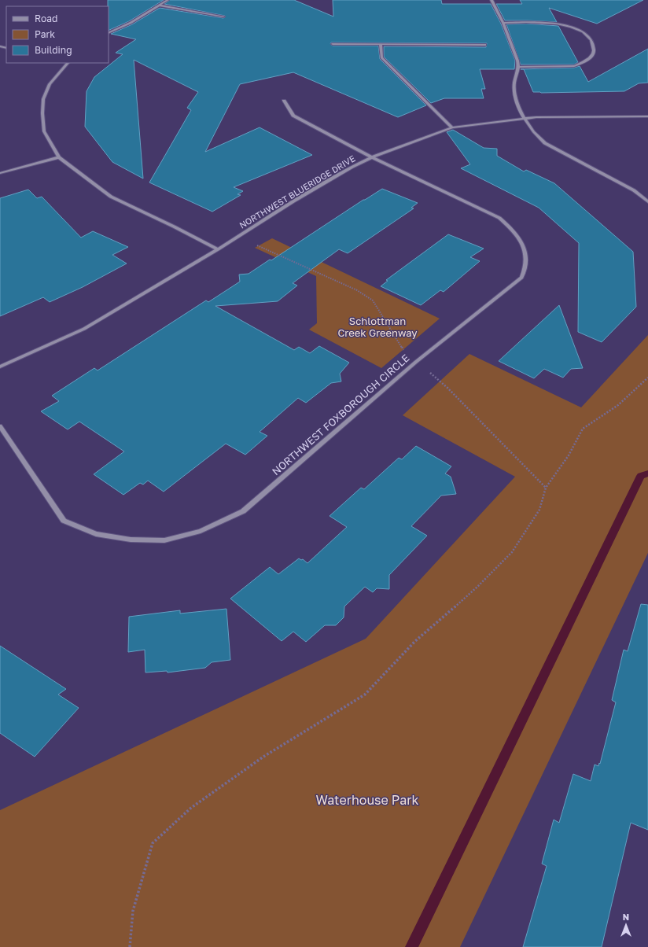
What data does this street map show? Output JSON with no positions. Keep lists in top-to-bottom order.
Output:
{
  "streets": {
    "street": ["NORTHWEST BLUERIDGE DRIVE", "NORTHWEST FOXBOROUGH CIRCLE"]
  },
  "crossings": [
    ["NORTHWEST BLUERIDGE DRIVE", "NORTHWEST FOXBOROUGH CIRCLE"]
  ],
  "parks": ["Schlottman Creek Greenway", "Waterhouse Park"],
  "legend": ["Road", "Park", "Building"],
  "north": "top"
}
